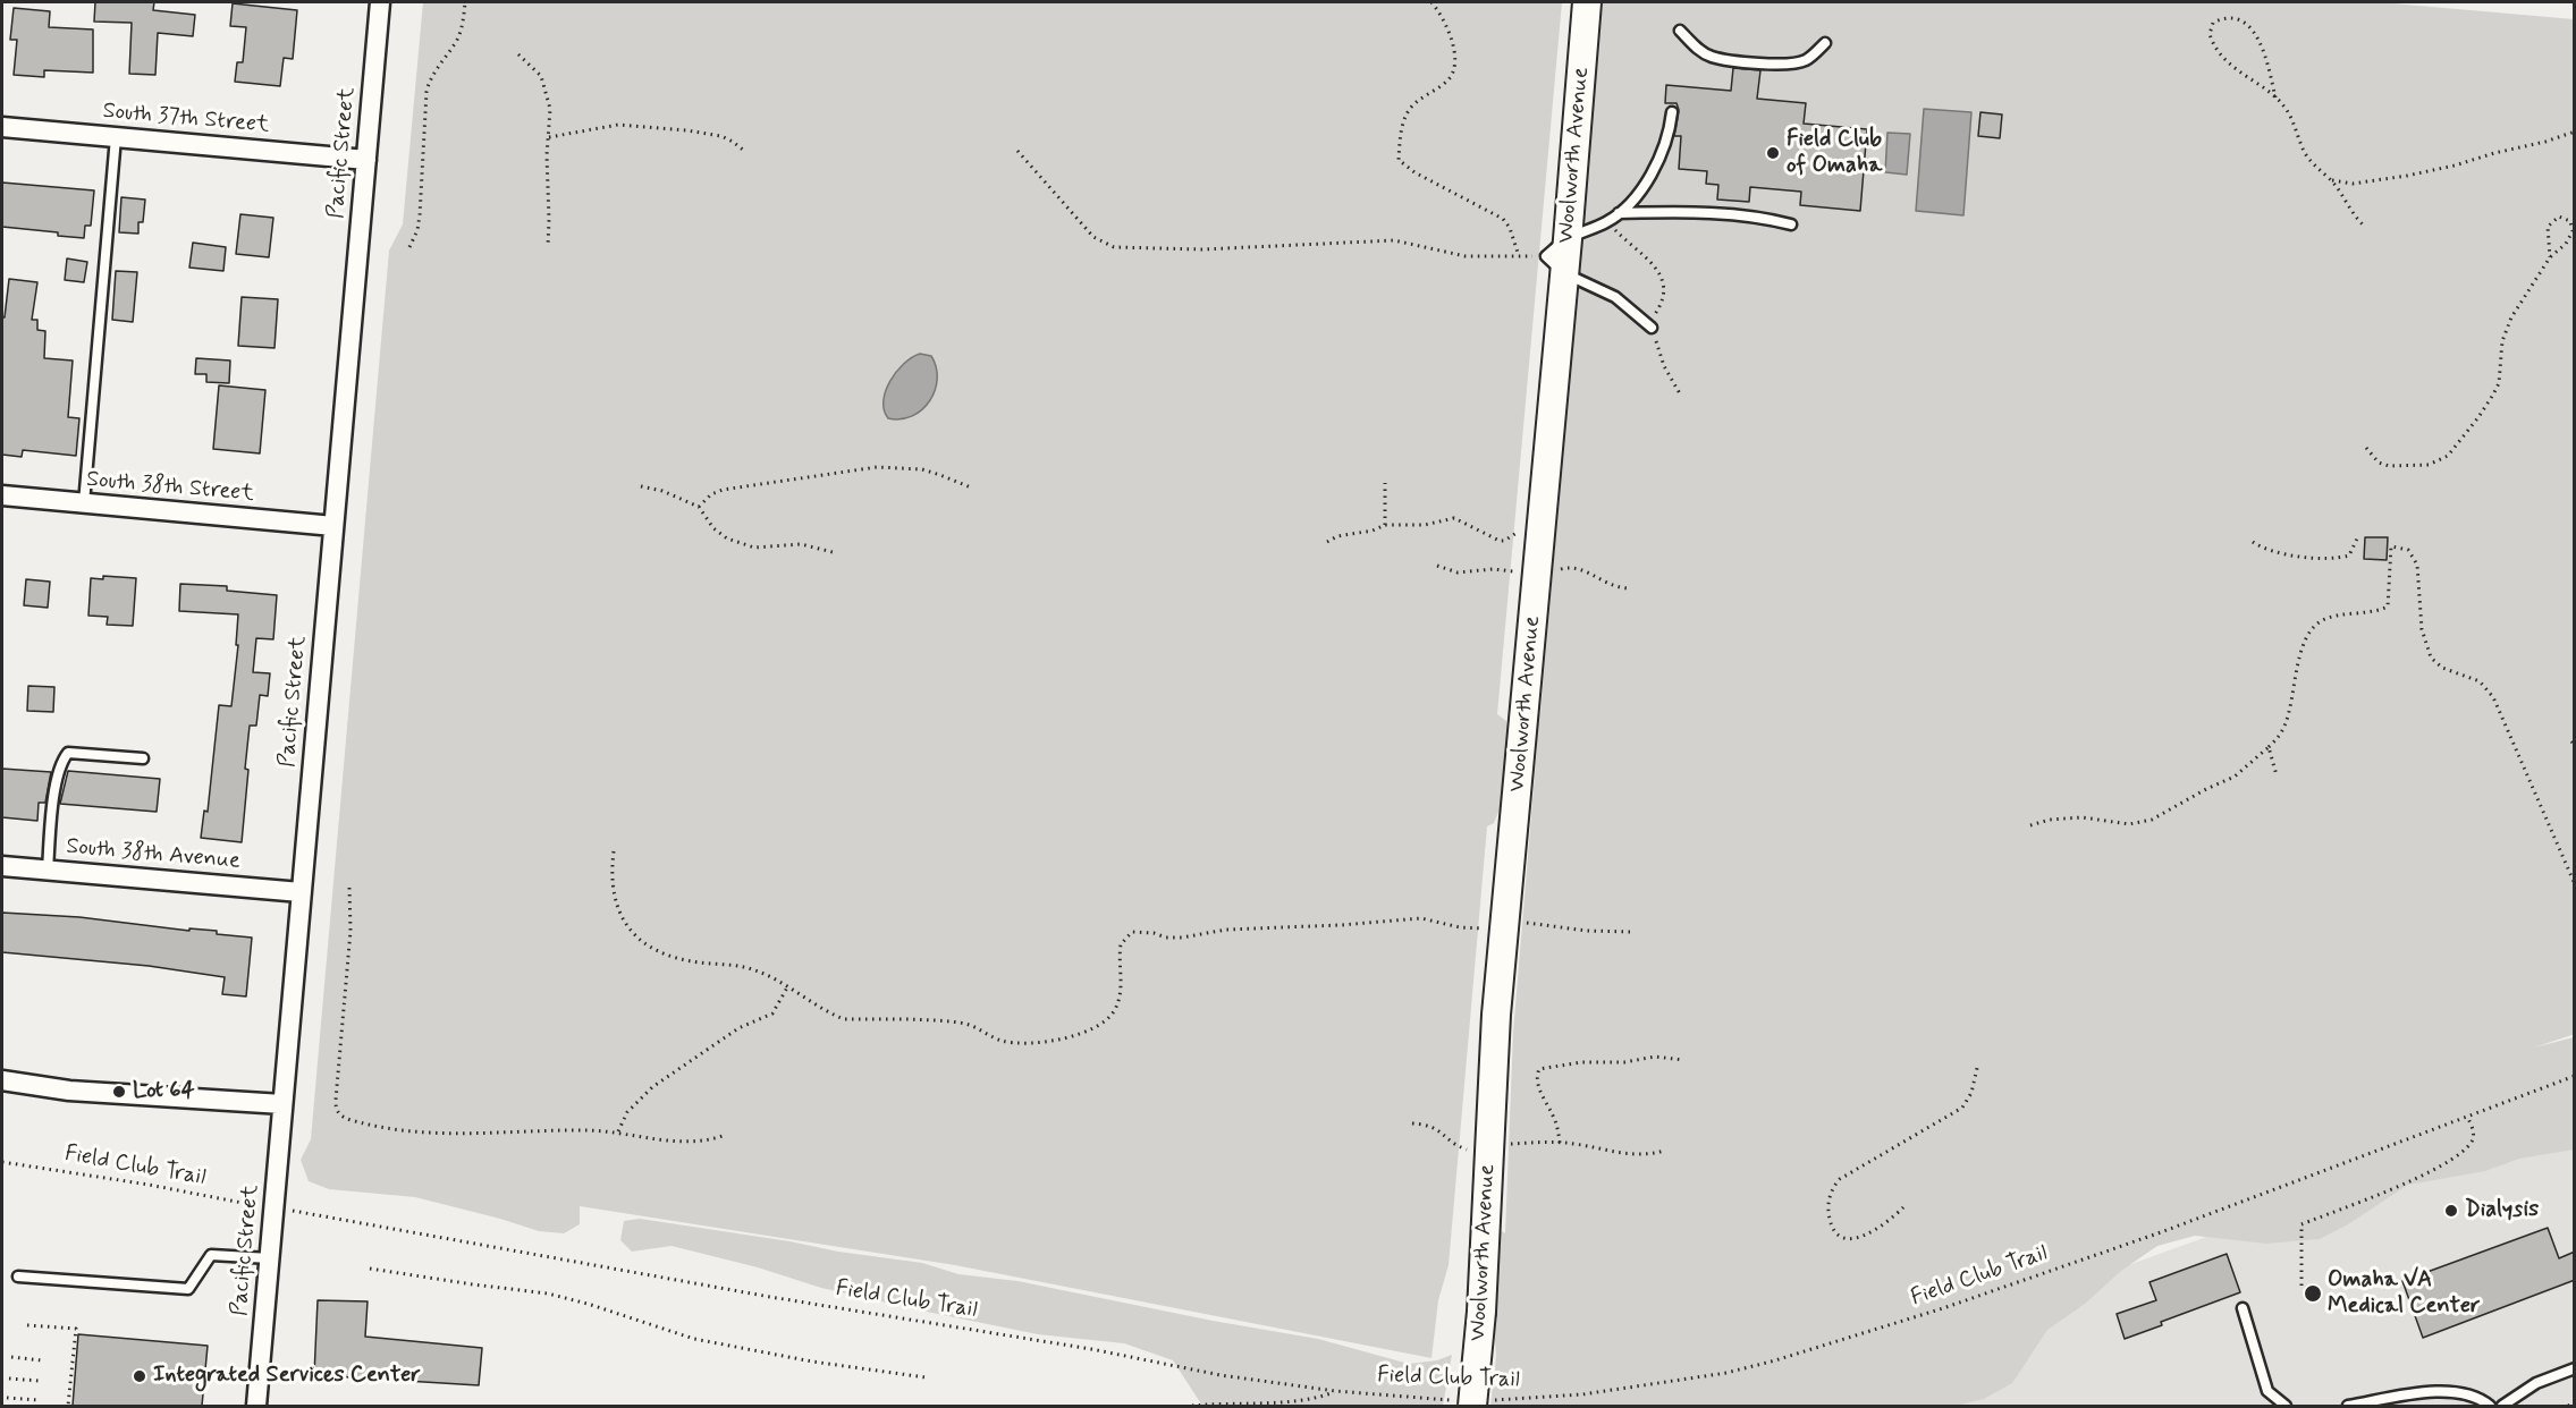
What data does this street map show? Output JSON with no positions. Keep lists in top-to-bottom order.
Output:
{
  "streets": {
    "street": [
      "South 37th Street",
      "Pacific Street",
      "Woolworth Avenue",
      "South 38th Street",
      "South 38th Avenue"
    ],
    "path": ["Field Club Trail"]
  },
  "crossings": [
    ["South 37th Street", "Pacific Street"],
    ["Pacific Street", "South 38th Street"],
    ["Pacific Street", "South 38th Avenue"],
    ["Woolworth Avenue", "Field Club Trail"]
  ],
  "places": [
    "Field Club of Omaha",
    "Lot 64",
    "Dialysis",
    "Omaha VA Medical Center",
    "Integrated Services Center"
  ]
}
